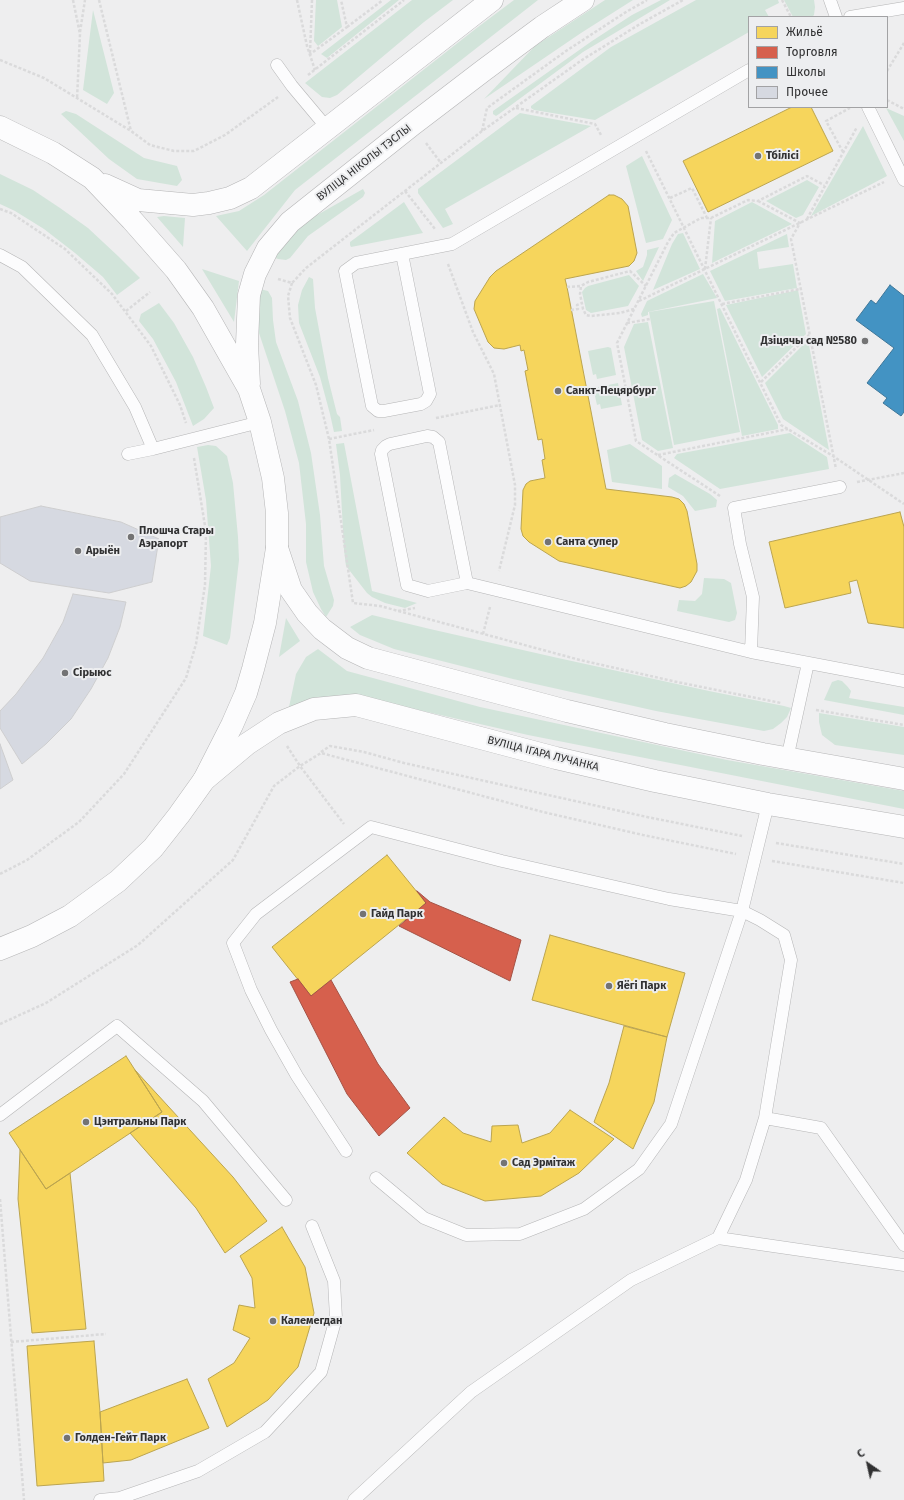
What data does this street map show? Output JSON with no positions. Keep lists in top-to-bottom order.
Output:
{
  "streets": {
    "main road": ["ВУЛІЦА НІКОЛЫ ТЭСЛЫ", "ВУЛІЦА ІГАРА ЛУЧАНКА"]
  },
  "places": [
    "Тбілісі",
    "Дзіцячы сад №580",
    "Санкт-Пецярбург",
    "Плошча Стары Аэрапорт",
    "Санта супер",
    "Арыён",
    "Сірыюс",
    "Гайд Парк",
    "Яёгі Парк",
    "Цэнтральны Парк",
    "Сад Эрмітаж",
    "Калемегдан",
    "Голден-Гейт Парк"
  ],
  "legend": [
    "Жильё",
    "Торговля",
    "Школы",
    "Прочее"
  ],
  "north": "top left"
}
